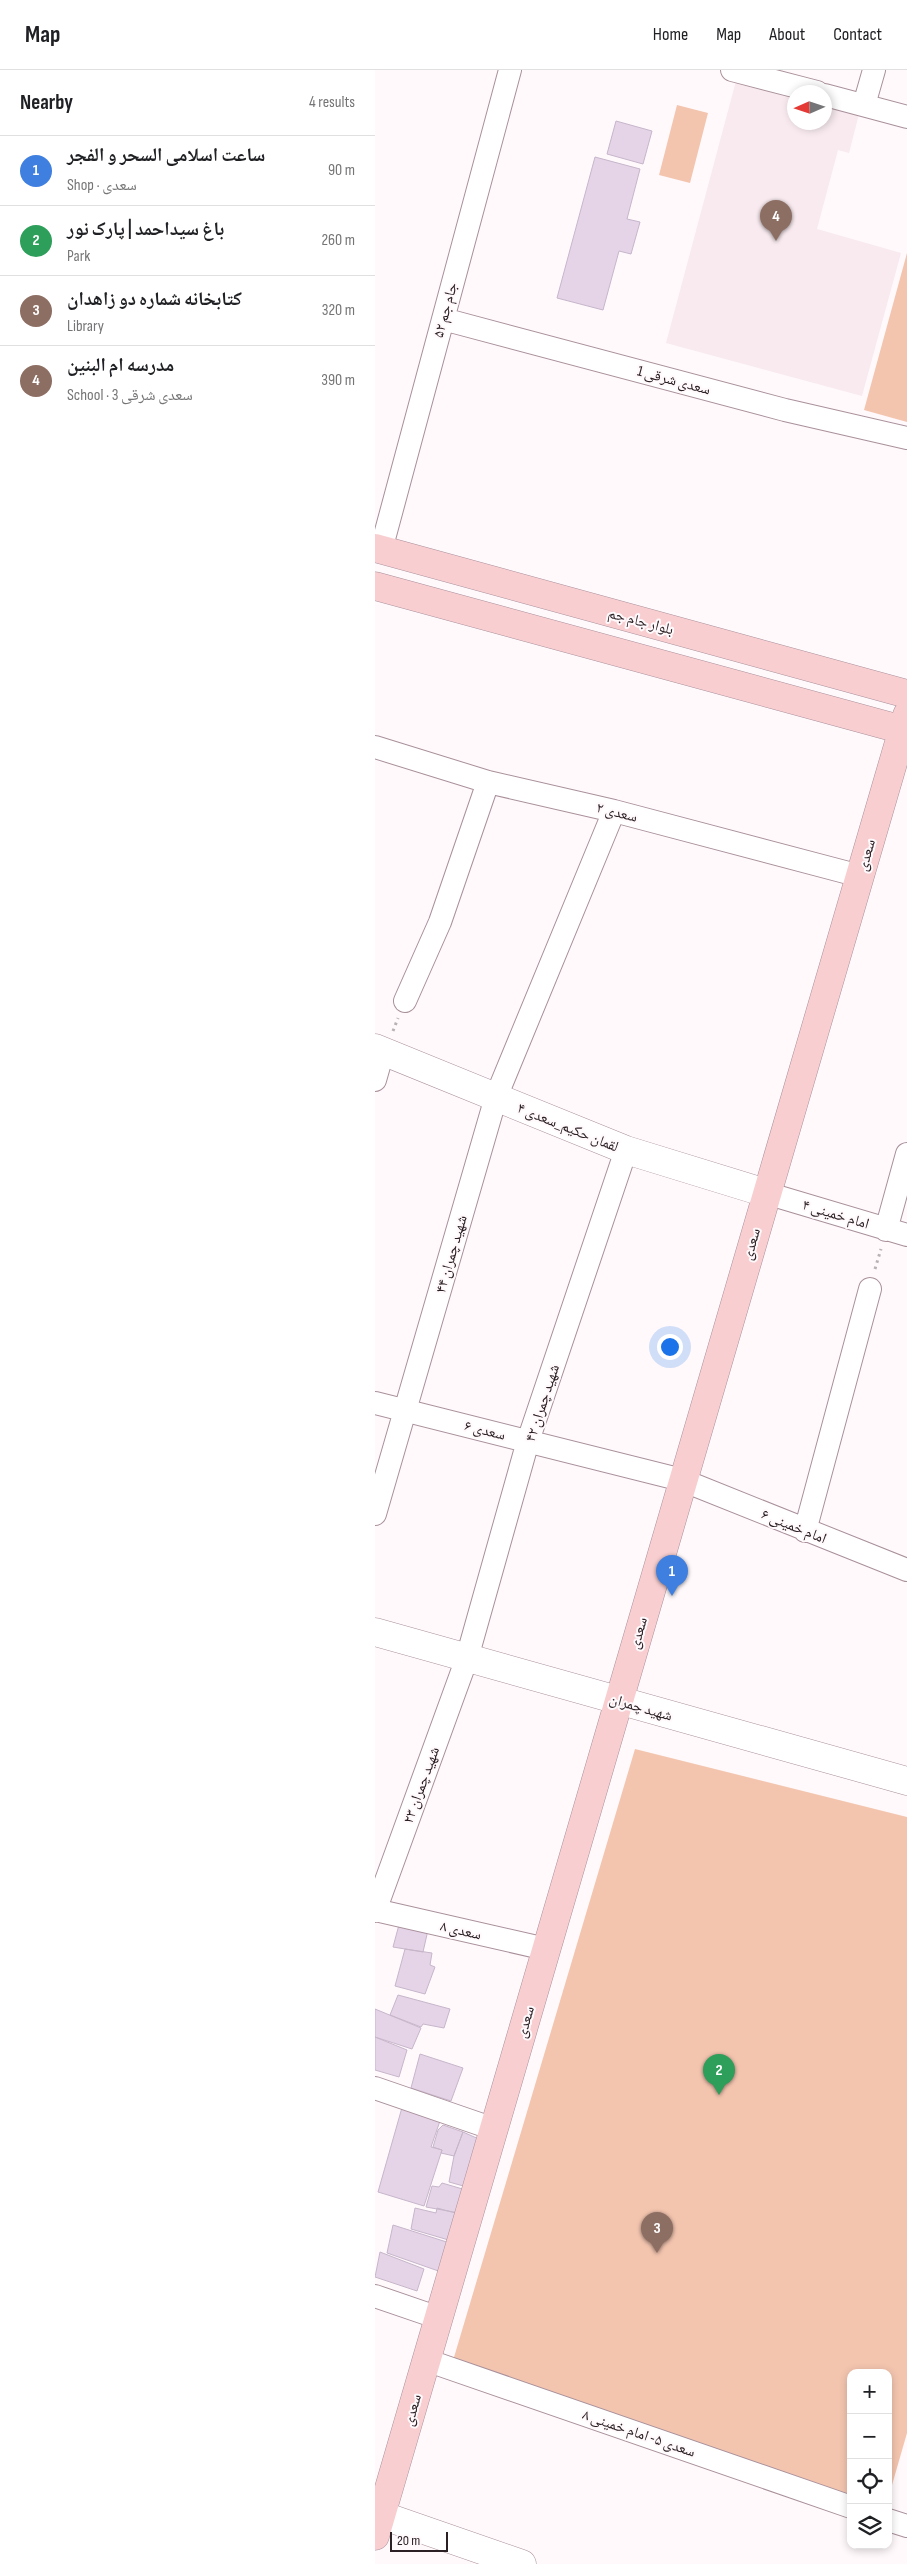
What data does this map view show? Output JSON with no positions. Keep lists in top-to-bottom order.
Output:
{
  "streets": {
    "main road": ["بلوار جام جم", "سعدی"],
    "street": [
      "جام جم ۵۲",
      "سعدی شرقی 1",
      "سعدی ۲",
      "لقمان حکیم_سعدی ۴",
      "امام خمینی ۴",
      "شهید چمران ۴۴",
      "شهید چمران ۴۲",
      "سعدی ۶",
      "امام خمینی ۶",
      "شهید چمران",
      "شهید چمران ۲۳",
      "سعدی ۸",
      "سعدی ۵- امام خمینی ۸"
    ]
  },
  "crossings": [
    ["جام جم ۵۲", "سعدی شرقی 1"],
    ["جام جم ۵۲", "بلوار جام جم"],
    ["سعدی ۲", "سعدی"],
    ["سعدی ۲", "شهید چمران ۴۴"],
    ["سعدی", "لقمان حکیم_سعدی ۴"],
    ["سعدی", "امام خمینی ۴"],
    ["سعدی", "سعدی ۶"],
    ["سعدی", "امام خمینی ۶"],
    ["سعدی", "شهید چمران"],
    ["سعدی", "سعدی ۸"],
    ["سعدی", "سعدی ۵- امام خمینی ۸"],
    ["لقمان حکیم_سعدی ۴", "امام خمینی ۴"],
    ["لقمان حکیم_سعدی ۴", "شهید چمران ۴۴"],
    ["لقمان حکیم_سعدی ۴", "شهید چمران ۴۲"],
    ["شهید چمران ۴۴", "سعدی ۶"],
    ["شهید چمران ۴۲", "سعدی ۶"],
    ["شهید چمران ۴۲", "شهید چمران"],
    ["شهید چمران ۴۲", "شهید چمران ۲۳"],
    ["سعدی ۶", "امام خمینی ۶"],
    ["شهید چمران", "شهید چمران ۲۳"],
    ["شهید چمران ۲۳", "سعدی ۸"]
  ],
  "scale_bar": "20 m",
  "north": "left",
  "page": {
    "header": "Map",
    "nav": [
      "Home",
      "Map",
      "About",
      "Contact"
    ],
    "heading": ["Nearby", "4 results"],
    "list": [
      {
        "mark": "1",
        "name": "ساعت اسلامی السحر و الفجر",
        "note": "Shop · سعدی",
        "value": "90 m"
      },
      {
        "mark": "2",
        "name": "باغ سیداحمد | پارک نور",
        "note": "Park",
        "value": "260 m"
      },
      {
        "mark": "3",
        "name": "کتابخانه شماره دو زاهدان",
        "note": "Library",
        "value": "320 m"
      },
      {
        "mark": "4",
        "name": "مدرسه ام البنین",
        "note": "School · سعدی شرقی 3",
        "value": "390 m"
      }
    ],
    "pins": [
      "4",
      "1",
      "2",
      "3"
    ],
    "map_buttons": ["+", "−"],
    "scale": "20 m"
  }
}
